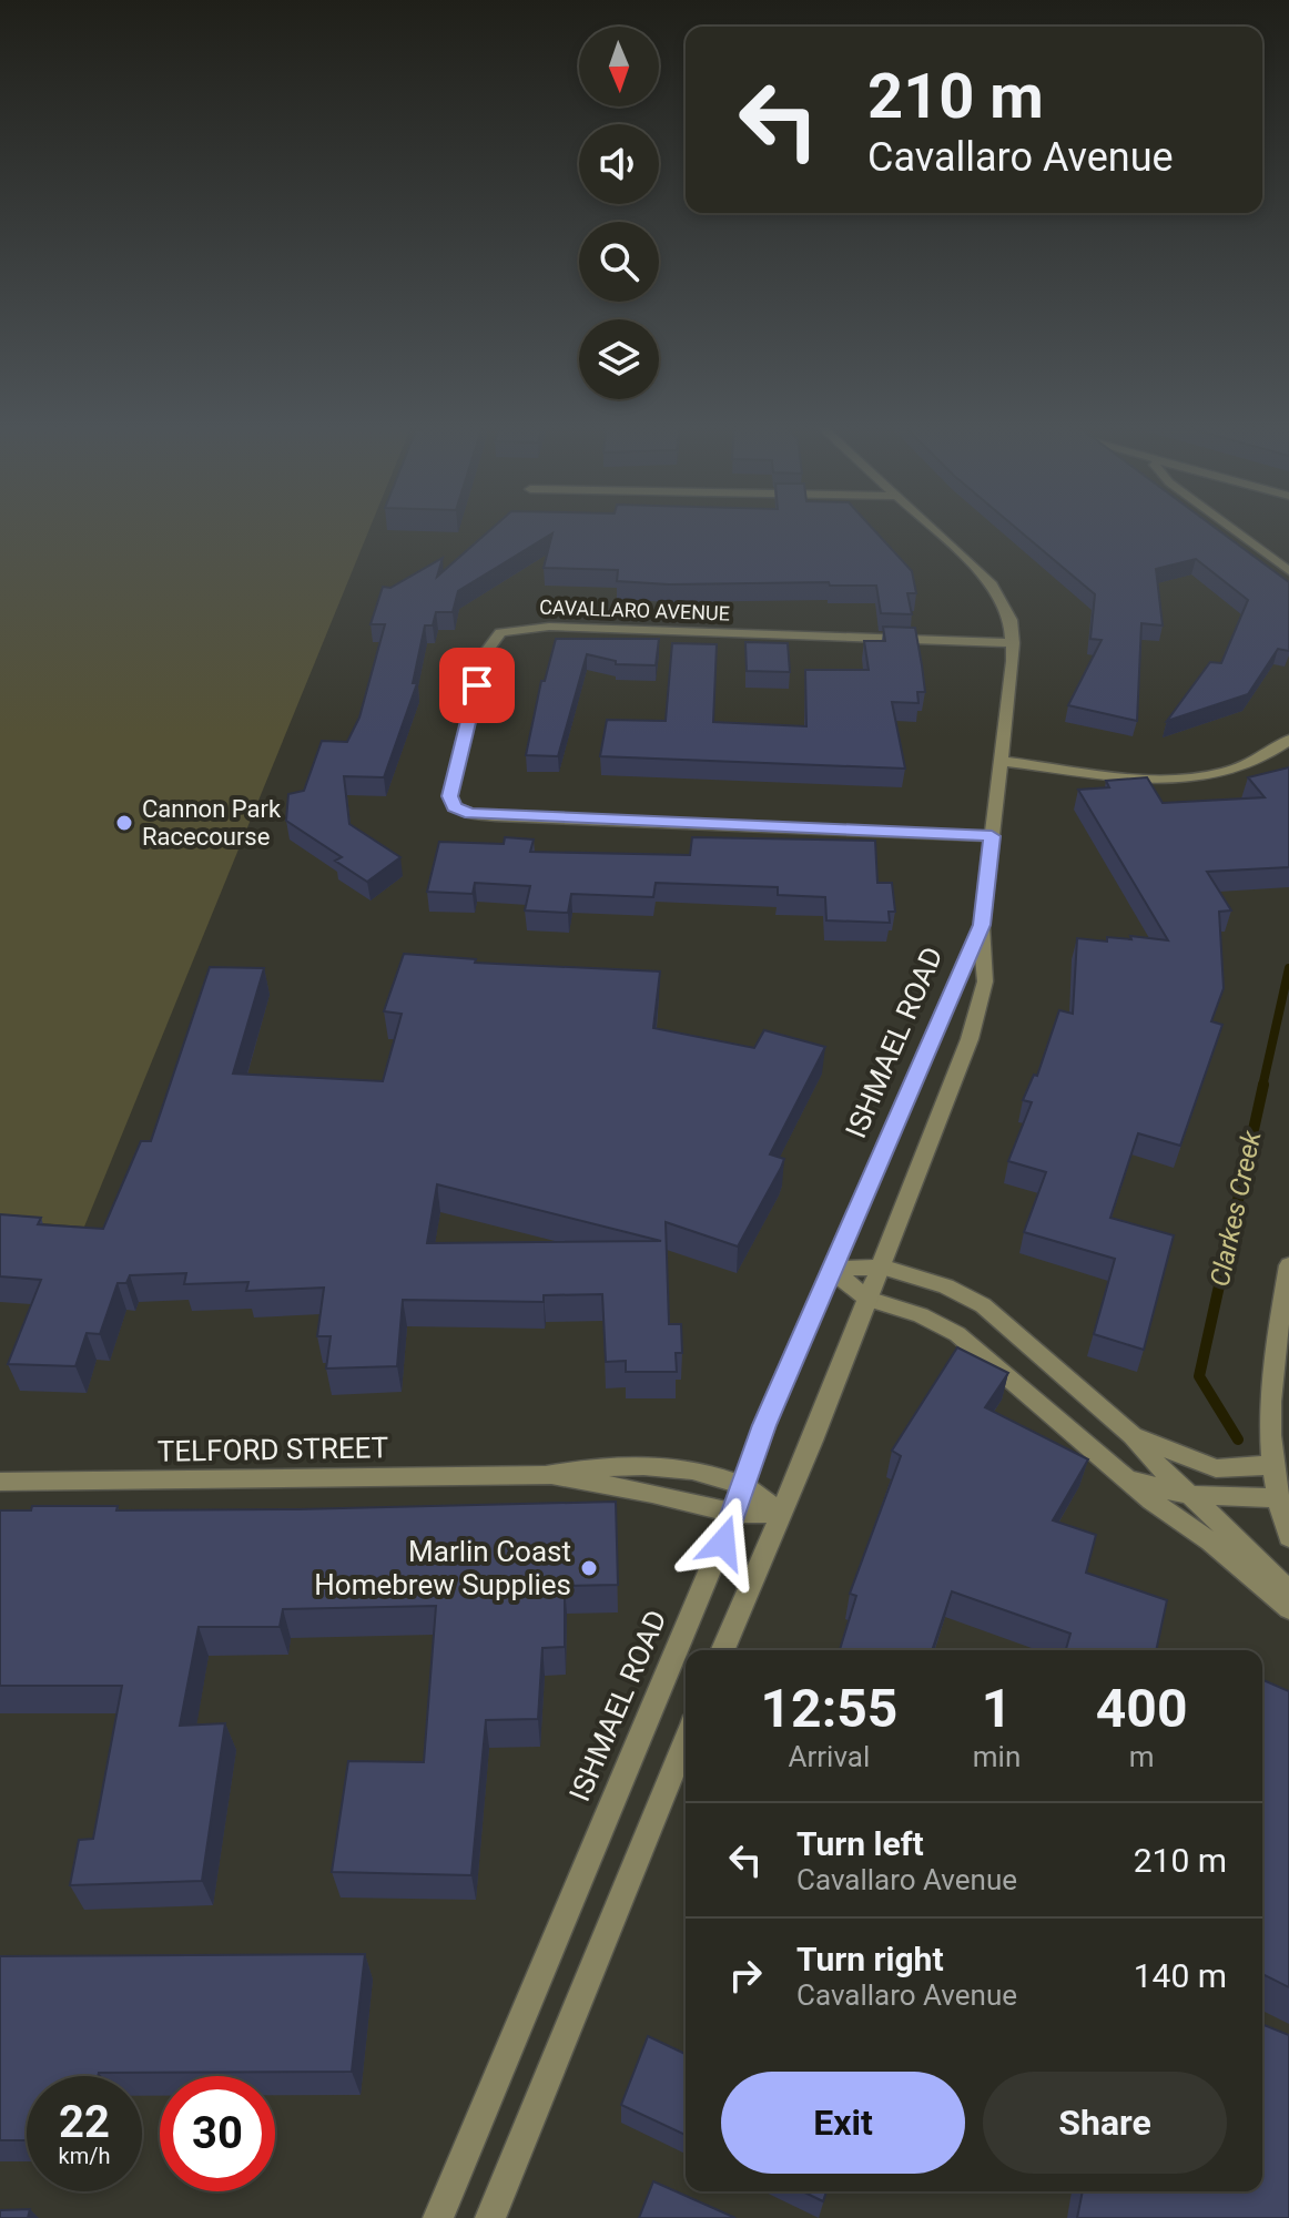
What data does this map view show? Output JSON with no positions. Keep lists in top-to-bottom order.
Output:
{
  "streets": {
    "street": ["CAVALLARO AVENUE", "ISHMAEL ROAD", "TELFORD STREET"]
  },
  "crossings": [
    ["CAVALLARO AVENUE", "ISHMAEL ROAD"],
    ["ISHMAEL ROAD", "TELFORD STREET"]
  ],
  "water": ["Clarkes Creek"],
  "places": ["Cannon Park Racecourse", "Marlin Coast Homebrew Supplies"],
  "north": "bottom",
  "page": {
    "turn": ["210 m", "Cavallaro Avenue"],
    "eta": [
      "12:55",
      "Arrival",
      "1",
      "min",
      "400",
      "m"
    ],
    "list": [
      {
        "name": "Turn left",
        "note": "Cavallaro Avenue",
        "value": "210 m"
      },
      {
        "name": "Turn right",
        "note": "Cavallaro Avenue",
        "value": "140 m"
      }
    ],
    "buttons": ["Exit", "Share"],
    "speed": "22 km/h",
    "limit": "30"
  }
}
